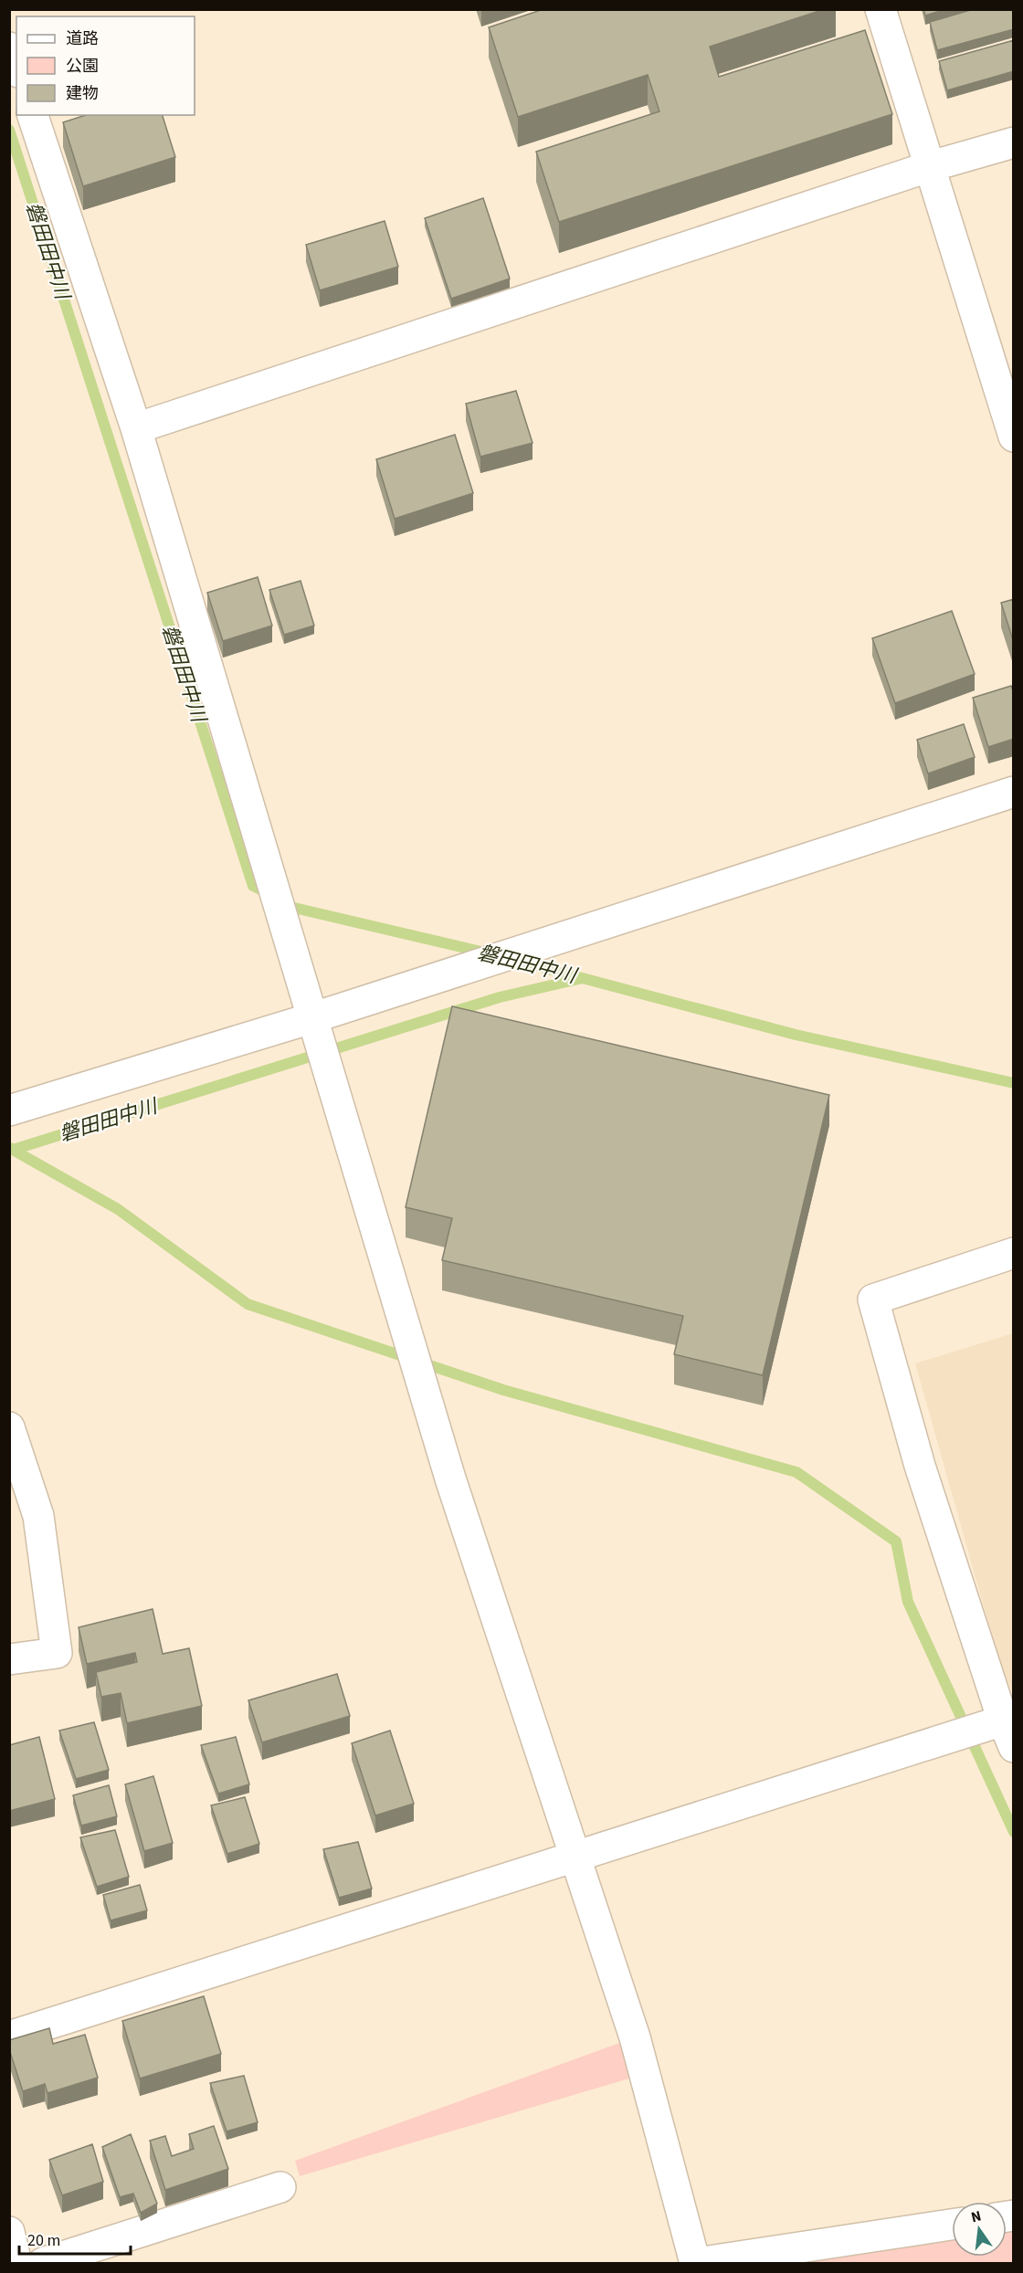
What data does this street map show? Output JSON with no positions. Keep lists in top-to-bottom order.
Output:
{
  "water": ["磐田田中川"],
  "legend": ["道路", "公園", "建物"],
  "scale_bar": "20 m",
  "north": "top"
}
